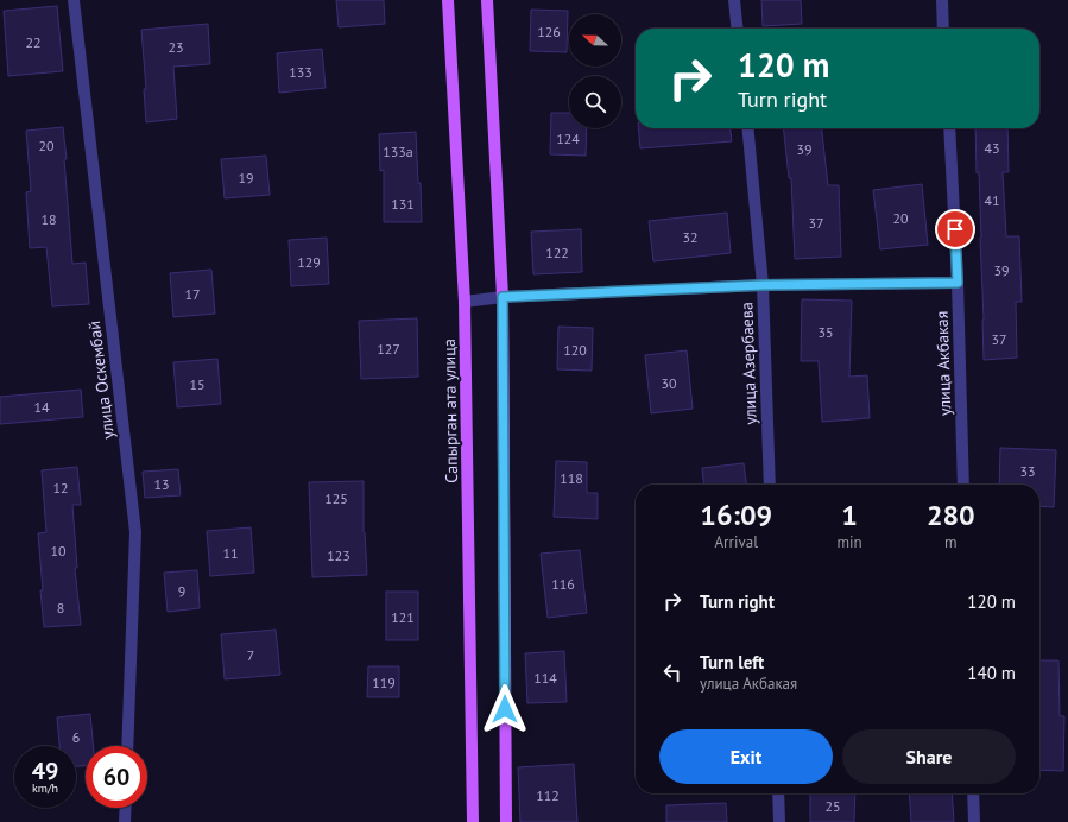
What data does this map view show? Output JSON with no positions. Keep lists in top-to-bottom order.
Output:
{
  "streets": {
    "main road": ["Сапырган ата улица"],
    "street": ["улица Азербаева", "улица Акбакая", "улица Оскембай"]
  },
  "house_numbers": [
    "126",
    "22",
    "23",
    "133",
    "124",
    "20",
    "43",
    "39",
    "133а",
    "19",
    "41",
    "131",
    "20",
    "18",
    "37",
    "32",
    "122",
    "129",
    "39",
    "17",
    "35",
    "37",
    "127",
    "120",
    "30",
    "15",
    "14",
    "33",
    "118",
    "13",
    "12",
    "125",
    "10",
    "11",
    "123",
    "116",
    "9",
    "8",
    "121",
    "7",
    "114",
    "119",
    "6",
    "112",
    "25"
  ],
  "north": "left",
  "page": {
    "turn": ["120 m", "Turn right"],
    "eta": [
      "16:09",
      "Arrival",
      "1",
      "min",
      "280",
      "m"
    ],
    "list": [
      {
        "name": "Turn right",
        "value": "120 m"
      },
      {
        "name": "Turn left",
        "note": "улица Акбакая",
        "value": "140 m"
      }
    ],
    "buttons": ["Exit", "Share"],
    "speed": "49 km/h",
    "limit": "60"
  }
}
